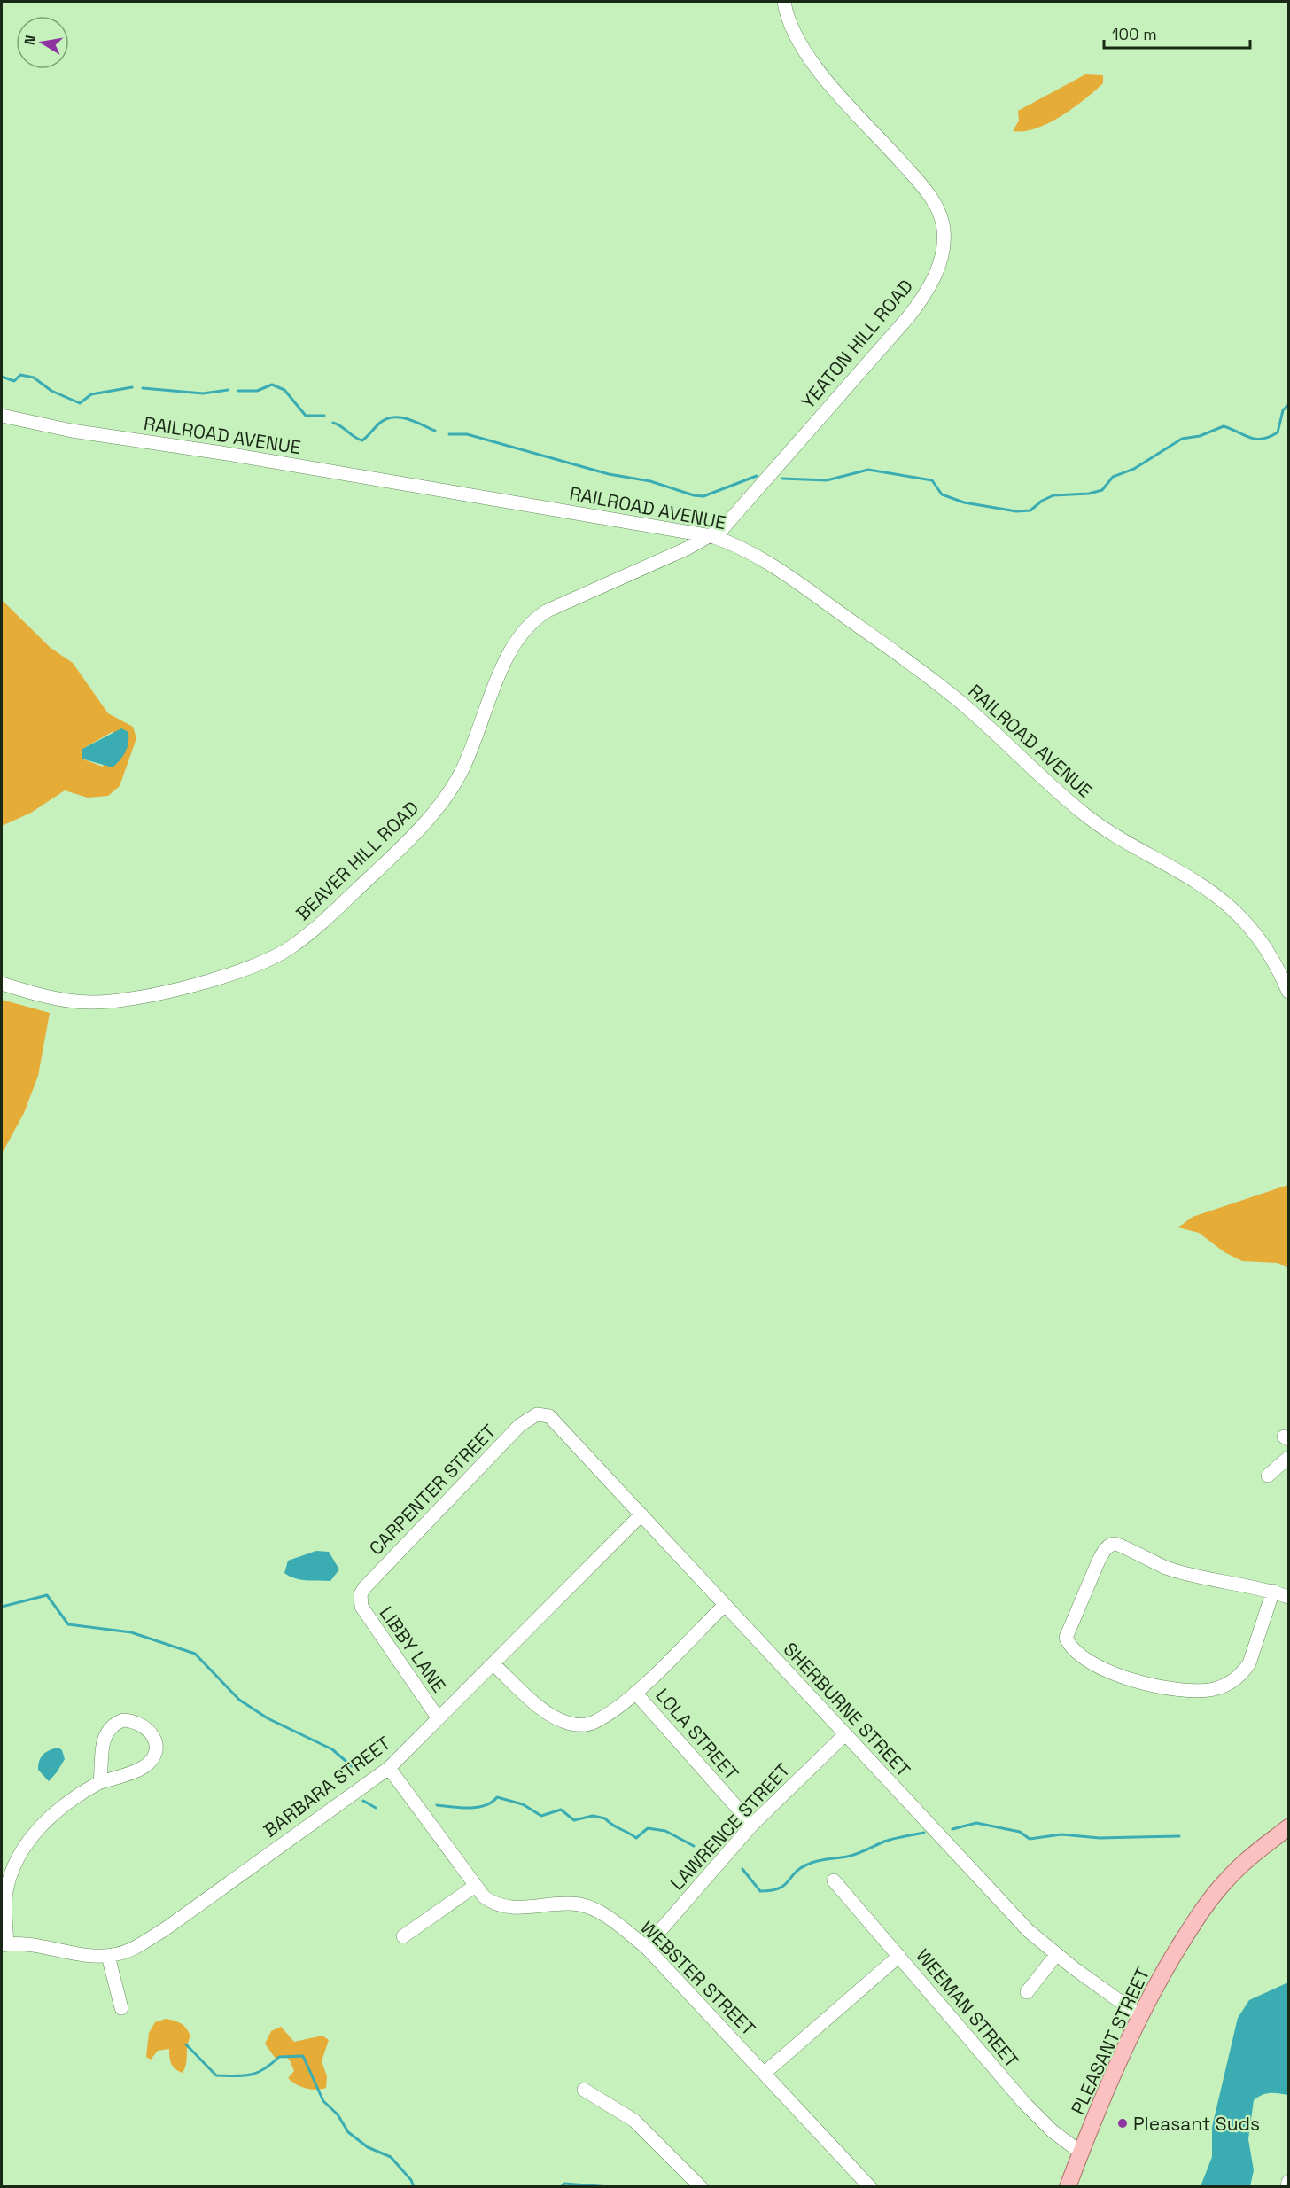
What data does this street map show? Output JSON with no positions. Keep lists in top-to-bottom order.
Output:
{
  "streets": {
    "main road": ["PLEASANT STREET"],
    "street": [
      "YEATON HILL ROAD",
      "RAILROAD AVENUE",
      "BEAVER HILL ROAD",
      "CARPENTER STREET",
      "LIBBY LANE",
      "SHERBURNE STREET",
      "LOLA STREET",
      "BARBARA STREET",
      "LAWRENCE STREET",
      "WEBSTER STREET",
      "WEEMAN STREET"
    ]
  },
  "crossings": [
    ["YEATON HILL ROAD", "RAILROAD AVENUE"],
    ["YEATON HILL ROAD", "BEAVER HILL ROAD"],
    ["RAILROAD AVENUE", "BEAVER HILL ROAD"],
    ["CARPENTER STREET", "LIBBY LANE"],
    ["CARPENTER STREET", "SHERBURNE STREET"],
    ["LIBBY LANE", "BARBARA STREET"],
    ["SHERBURNE STREET", "BARBARA STREET"],
    ["SHERBURNE STREET", "LAWRENCE STREET"],
    ["SHERBURNE STREET", "PLEASANT STREET"],
    ["LOLA STREET", "LAWRENCE STREET"],
    ["BARBARA STREET", "WEBSTER STREET"],
    ["LAWRENCE STREET", "WEBSTER STREET"],
    ["WEEMAN STREET", "PLEASANT STREET"]
  ],
  "places": ["Pleasant Suds"],
  "scale_bar": "100 m",
  "north": "left"
}
